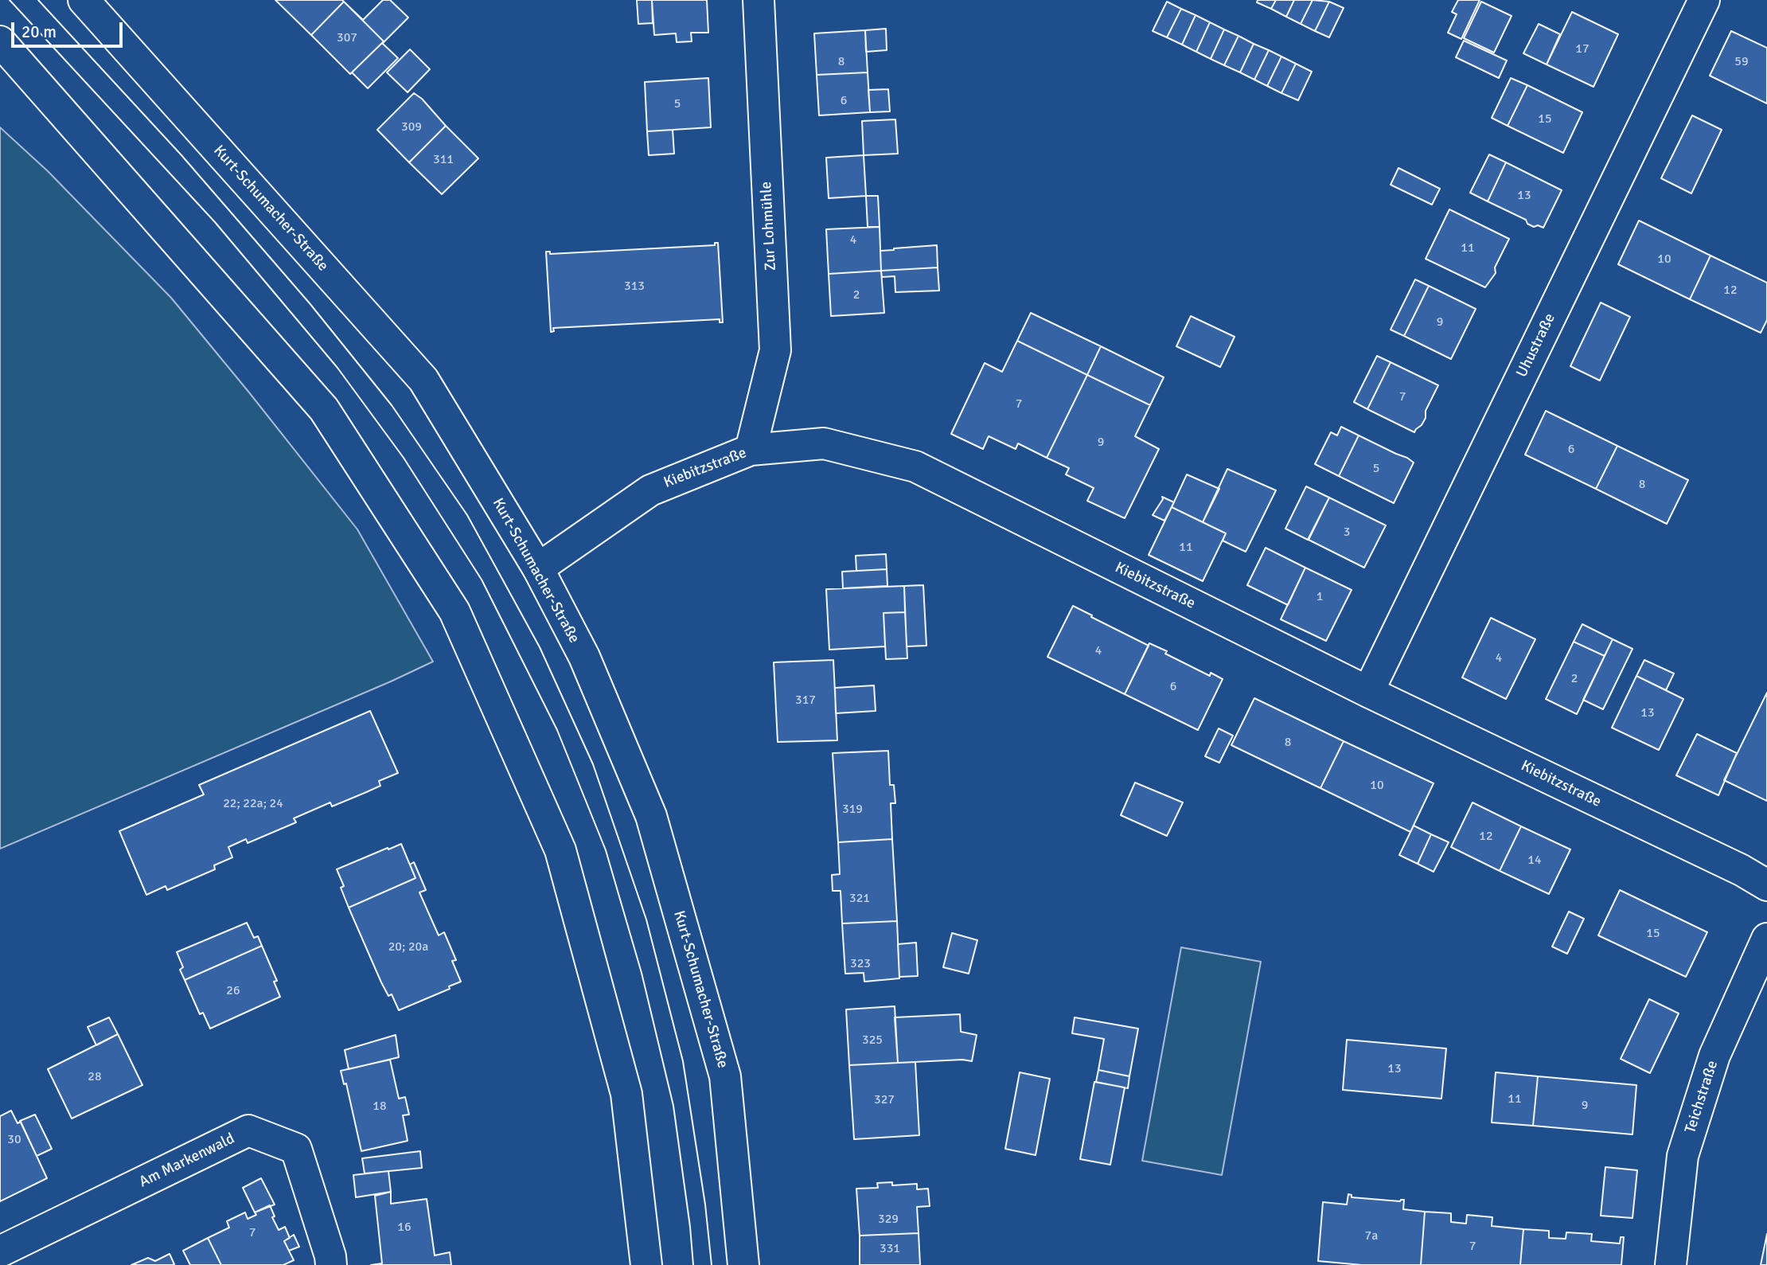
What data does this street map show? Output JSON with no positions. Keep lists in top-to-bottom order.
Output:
{
  "streets": {
    "street": [
      "Kurt-Schumacher-Straße",
      "Zur Lohmühle",
      "Uhustraße",
      "Kiebitzstraße",
      "Teichstraße",
      "Am Markenwald"
    ]
  },
  "crossings": [
    ["Kurt-Schumacher-Straße", "Kiebitzstraße"],
    ["Zur Lohmühle", "Kiebitzstraße"],
    ["Uhustraße", "Kiebitzstraße"]
  ],
  "house_numbers": [
    "307",
    "17",
    "8",
    "59",
    "6",
    "5",
    "15",
    "309",
    "311",
    "13",
    "4",
    "11",
    "10",
    "313",
    "12",
    "2",
    "9",
    "7",
    "7",
    "9",
    "6",
    "5",
    "8",
    "3",
    "11",
    "1",
    "4",
    "4",
    "2",
    "6",
    "317",
    "13",
    "8",
    "10",
    "22; 22a; 24",
    "319",
    "12",
    "14",
    "321",
    "15",
    "20; 20a",
    "323",
    "26",
    "325",
    "13",
    "28",
    "11",
    "327",
    "9",
    "18",
    "30",
    "329",
    "16",
    "7",
    "7a",
    "7",
    "331"
  ],
  "scale_bar": "20 m"
}
